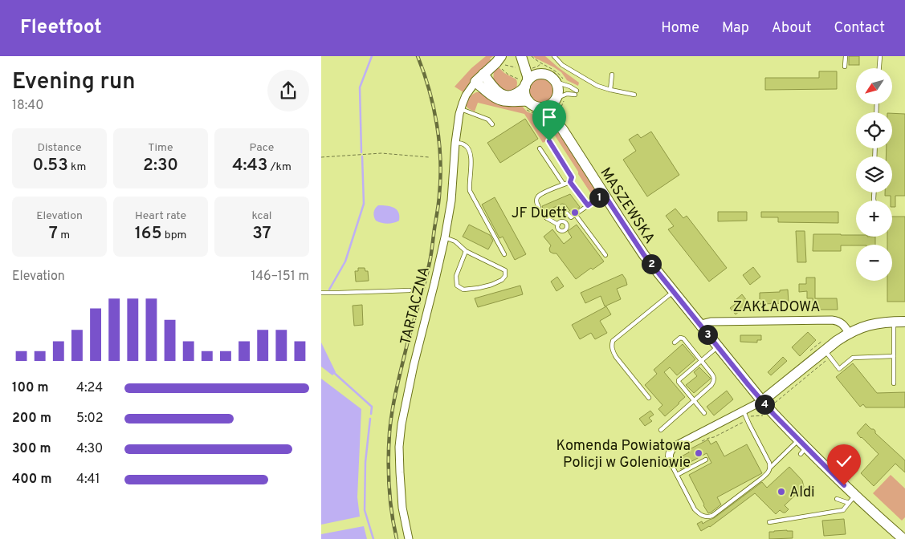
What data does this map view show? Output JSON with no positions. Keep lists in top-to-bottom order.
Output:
{
  "streets": {
    "street": ["MASZEWSKA", "TARTACZNA", "ZAKŁADOWA"]
  },
  "crossings": [
    ["MASZEWSKA", "ZAKŁADOWA"]
  ],
  "places": ["JF Duett", "Komenda Powiatowa Policji w Goleniowie", "Aldi"],
  "north": "bottom left",
  "page": {
    "header": "Fleetfoot",
    "nav": [
      "Home",
      "Map",
      "About",
      "Contact"
    ],
    "heading": ["Evening run", "18:40"],
    "map_buttons": ["+", "−"],
    "stats": [
      ["Distance", "0.53 km"],
      ["Time", "2:30"],
      ["Pace", "4:43 /km"],
      ["Elevation", "7 m"],
      ["Heart rate", "165 bpm"],
      ["kcal", "37"]
    ],
    "pins": [
      "1",
      "2",
      "3",
      "4"
    ],
    "chart": ["Elevation", "146–151 m"],
    "list": [
      {
        "name": "100 m",
        "note": "4:24"
      },
      {
        "name": "200 m",
        "note": "5:02"
      },
      {
        "name": "300 m",
        "note": "4:30"
      },
      {
        "name": "400 m",
        "note": "4:41"
      }
    ]
  }
}
